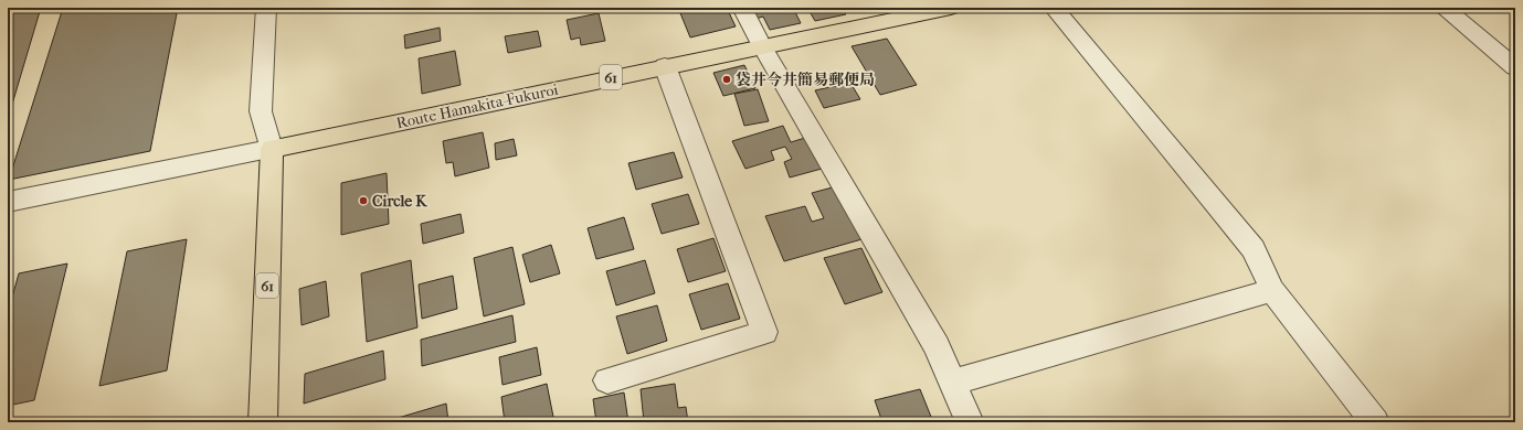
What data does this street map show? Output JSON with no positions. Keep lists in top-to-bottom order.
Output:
{
  "streets": {
    "main road": ["61", "Route Hamakita-Fukuroi"]
  },
  "crossings": [
    ["61", "Route Hamakita-Fukuroi"]
  ],
  "places": ["袋井今井簡易郵便局", "Circle K"]
}
